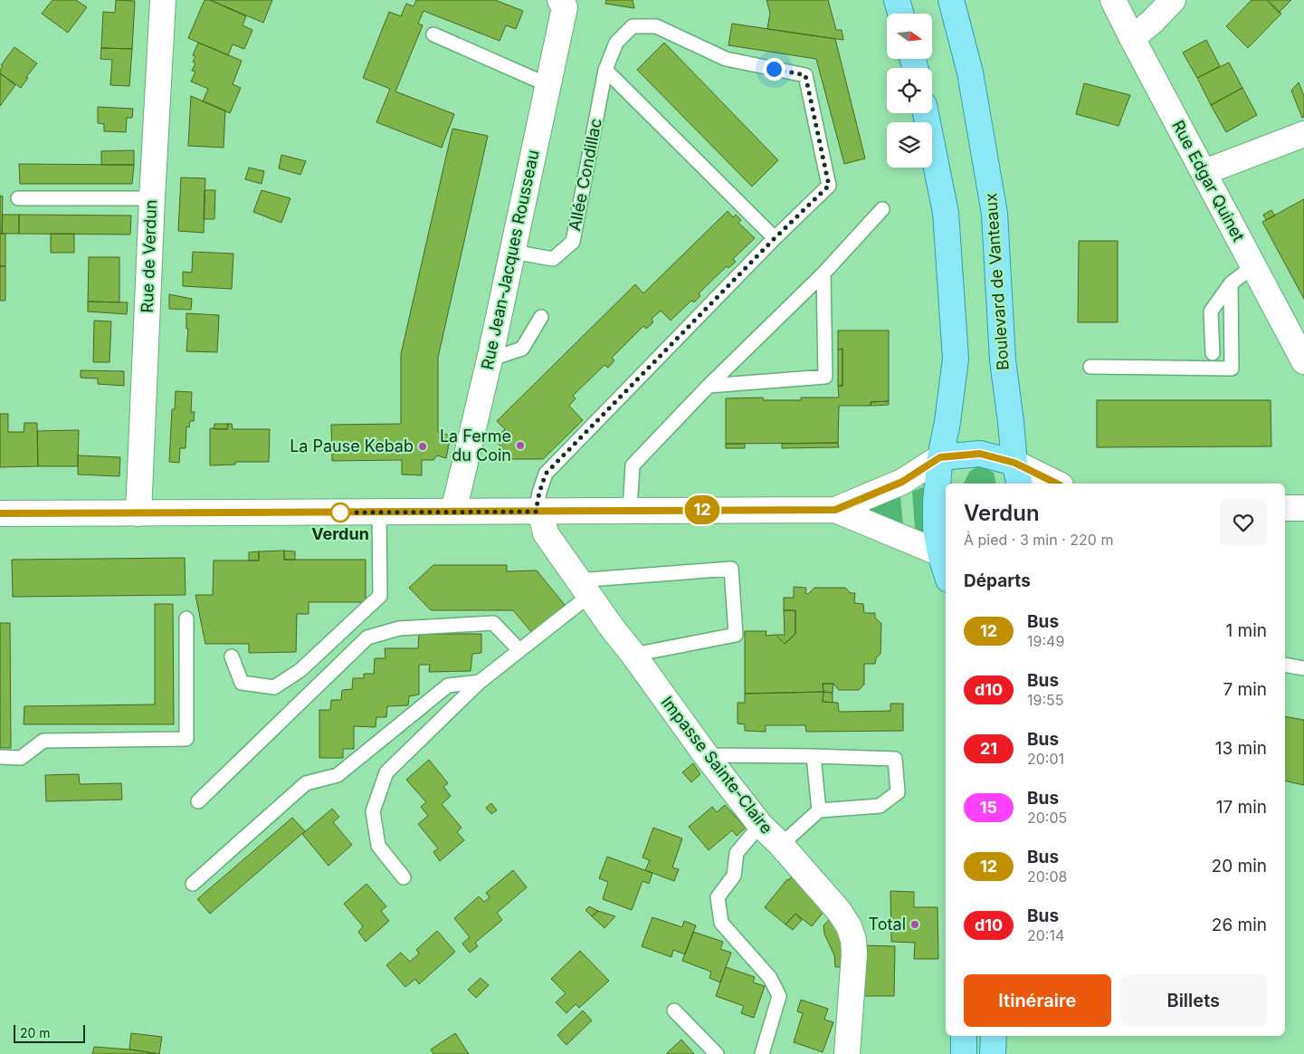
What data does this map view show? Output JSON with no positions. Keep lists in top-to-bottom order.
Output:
{
  "streets": {
    "main road": ["Boulevard de Vanteaux"],
    "street": [
      "Rue Edgar Quinet",
      "Rue de Verdun",
      "Rue Jean-Jacques Rousseau",
      "Impasse Sainte-Claire"
    ],
    "lane": ["Allée Condillac"]
  },
  "crossings": [
    ["Allée Condillac", "Rue Jean-Jacques Rousseau"],
    ["Allée Condillac", "Impasse Sainte-Claire"]
  ],
  "places": [
    "La Ferme du Coin",
    "La Pause Kebab",
    "Verdun",
    "Total"
  ],
  "lines": ["bus line 12"],
  "scale_bar": "20 m",
  "north": "right",
  "page": {
    "on_map": "12",
    "heading": [
      ["Verdun", "À pied · 3 min · 220 m"],
      "Départs"
    ],
    "list": [
      {
        "mark": "12",
        "name": "Bus",
        "note": "19:49",
        "value": "1 min"
      },
      {
        "mark": "d10",
        "name": "Bus",
        "note": "19:55",
        "value": "7 min"
      },
      {
        "mark": "21",
        "name": "Bus",
        "note": "20:01",
        "value": "13 min"
      },
      {
        "mark": "15",
        "name": "Bus",
        "note": "20:05",
        "value": "17 min"
      },
      {
        "mark": "12",
        "name": "Bus",
        "note": "20:08",
        "value": "20 min"
      },
      {
        "mark": "d10",
        "name": "Bus",
        "note": "20:14",
        "value": "26 min"
      }
    ],
    "buttons": ["Itinéraire", "Billets"],
    "scale": "20 m"
  }
}
